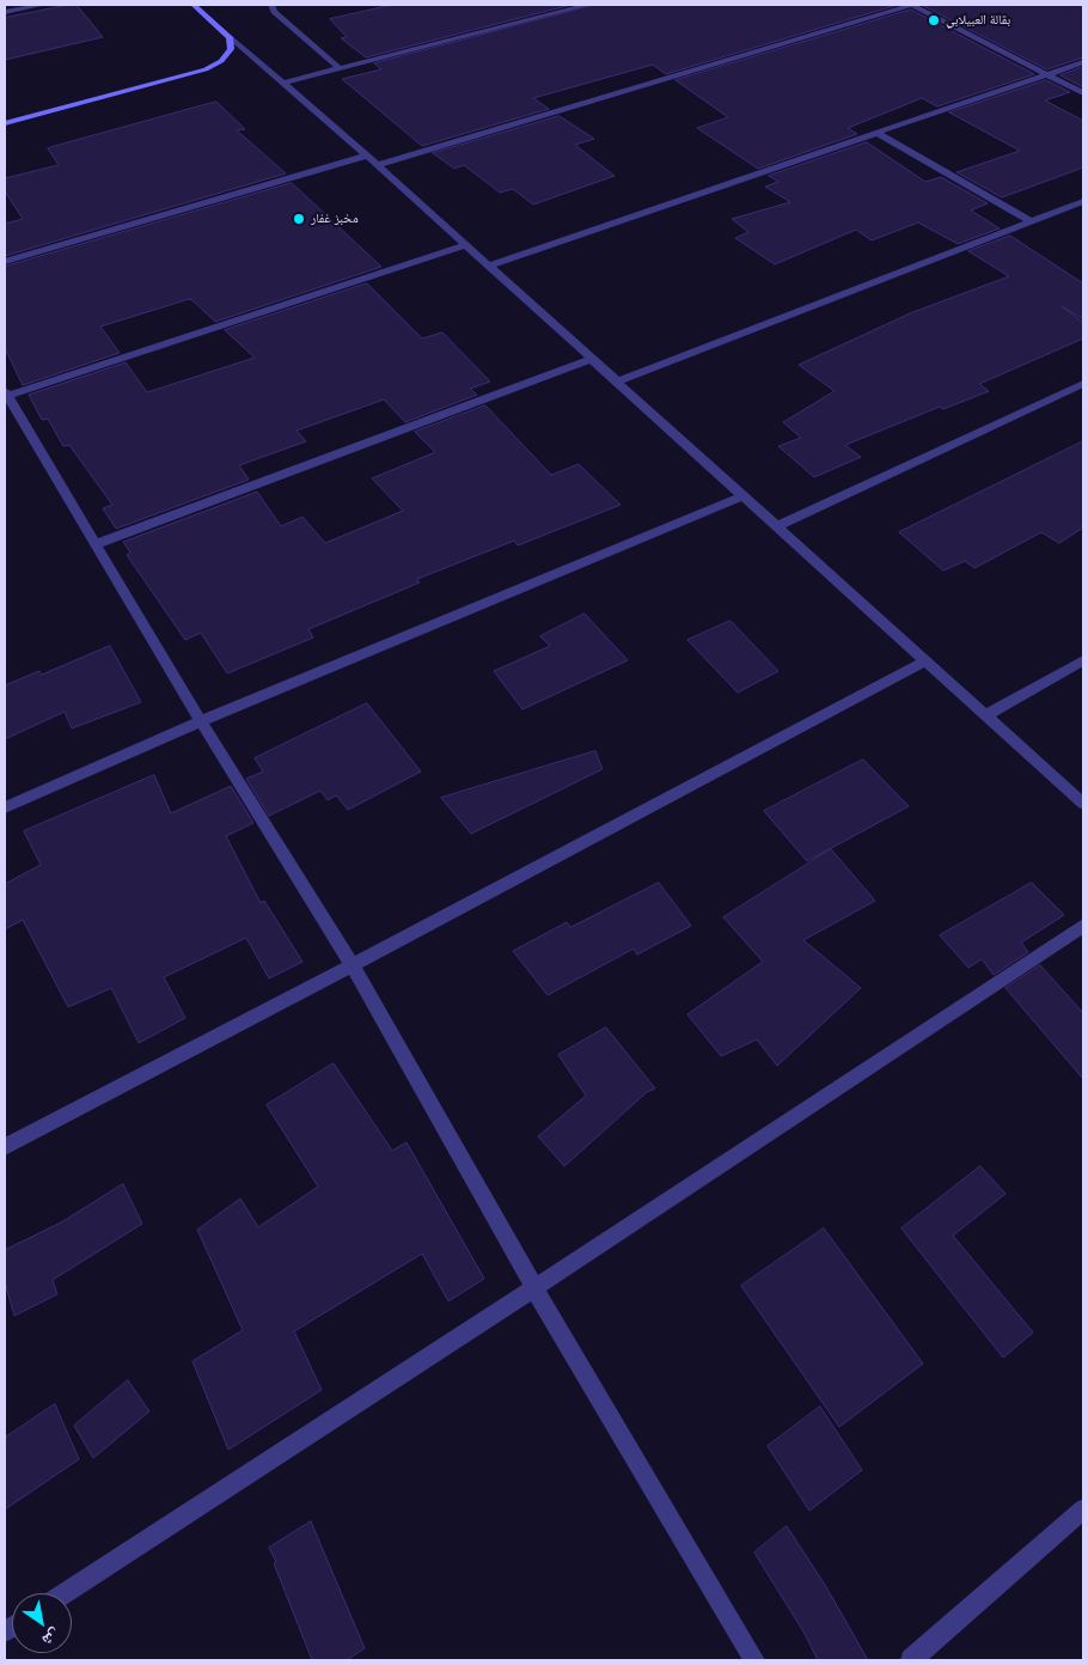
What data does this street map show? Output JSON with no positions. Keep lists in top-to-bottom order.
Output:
{
  "places": ["بقالة العبيلابي", "مخبز غفار"],
  "north": "bottom right"
}
